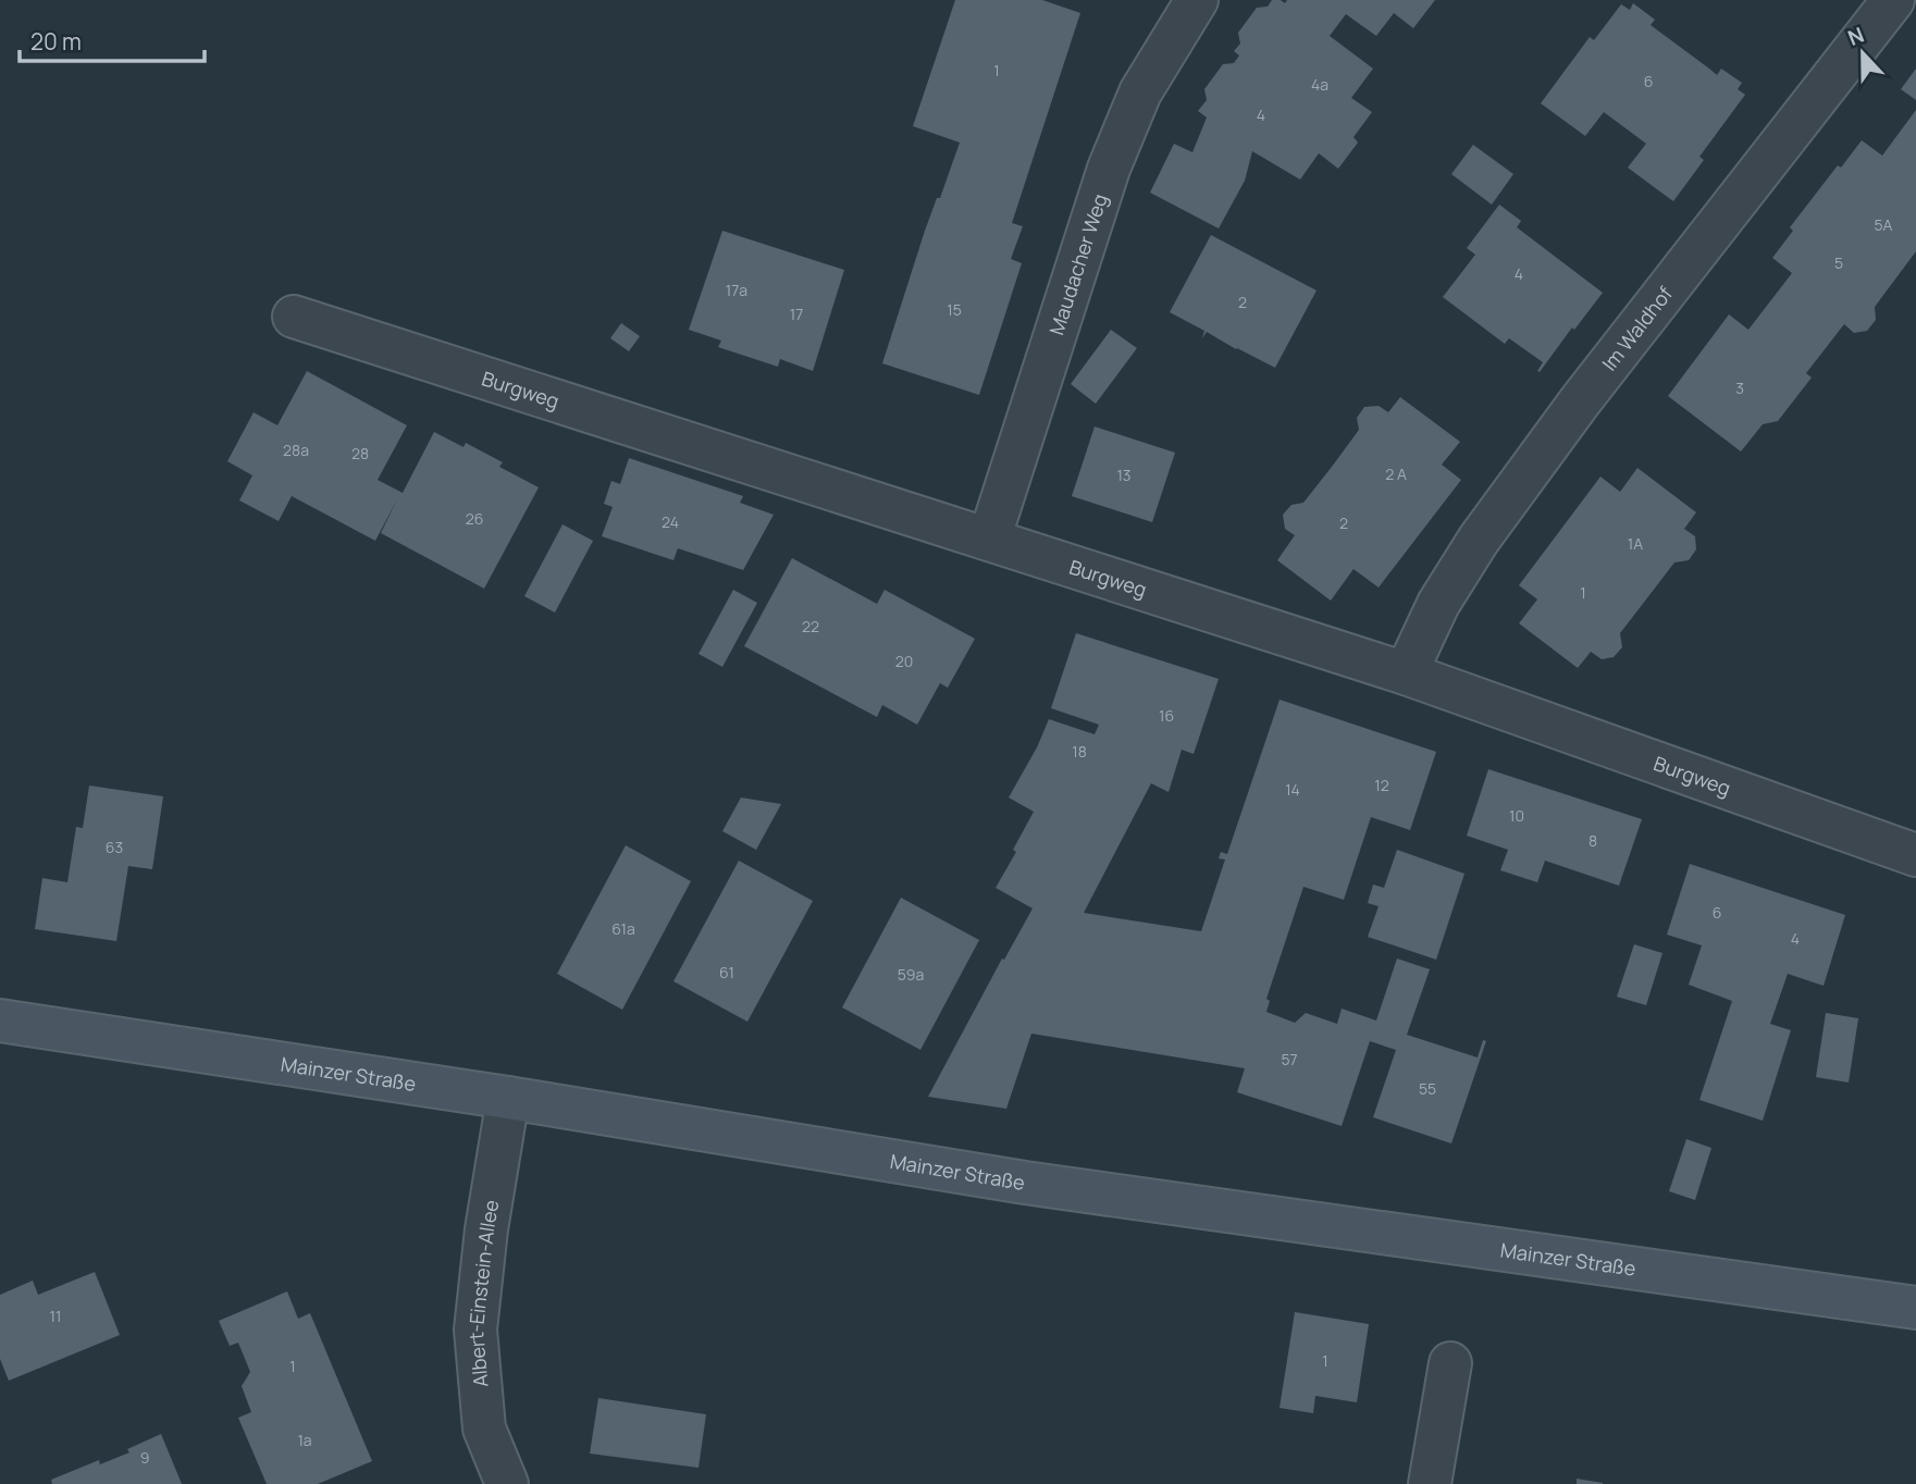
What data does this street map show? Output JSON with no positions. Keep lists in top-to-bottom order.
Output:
{
  "streets": {
    "main road": ["Mainzer Straße"],
    "street": [
      "Maudacher Weg",
      "Im Waldhof",
      "Burgweg",
      "Albert-Einstein-Allee"
    ]
  },
  "crossings": [
    ["Maudacher Weg", "Burgweg"],
    ["Im Waldhof", "Burgweg"],
    ["Mainzer Straße", "Albert-Einstein-Allee"]
  ],
  "house_numbers": [
    "1",
    "6",
    "4a",
    "4",
    "5A",
    "5",
    "4",
    "17a",
    "2",
    "15",
    "17",
    "3",
    "28a",
    "28",
    "2 A",
    "13",
    "26",
    "24",
    "2",
    "1A",
    "1",
    "22",
    "20",
    "16",
    "18",
    "12",
    "14",
    "10",
    "8",
    "63",
    "6",
    "61a",
    "4",
    "61",
    "59a",
    "57",
    "55",
    "11",
    "1",
    "1",
    "1a",
    "9"
  ],
  "scale_bar": "20 m",
  "north": "top"
}
